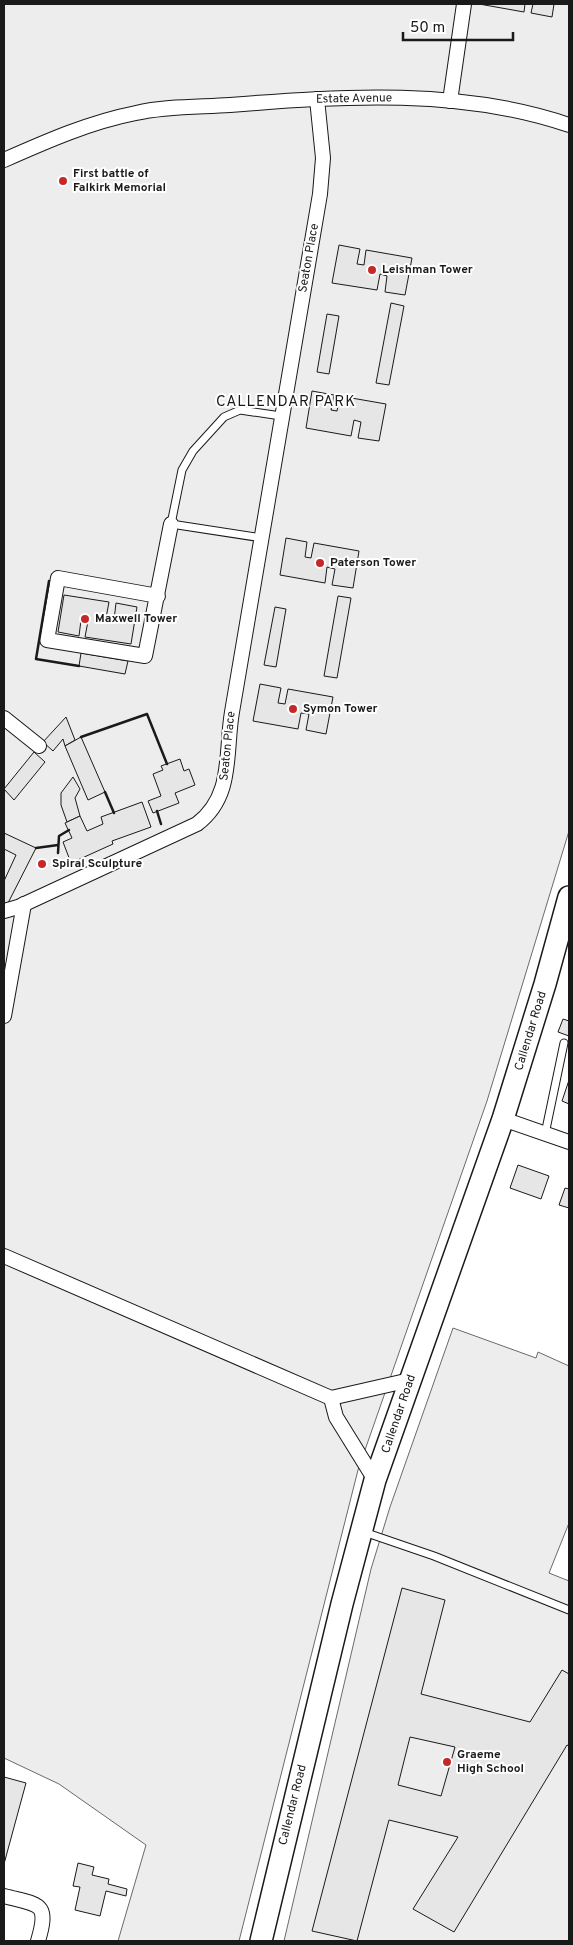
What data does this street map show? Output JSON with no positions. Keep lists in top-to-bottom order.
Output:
{
  "streets": {
    "main road": ["Callendar Road"],
    "street": ["Estate Avenue", "Seaton Place"]
  },
  "crossings": [
    ["Estate Avenue", "Seaton Place"]
  ],
  "districts": ["CALLENDAR PARK"],
  "places": [
    "First battle of Falkirk Memorial",
    "Leishman Tower",
    "Paterson Tower",
    "Maxwell Tower",
    "Symon Tower",
    "Spiral Sculpture",
    "Graeme High School"
  ],
  "scale_bar": "50 m"
}
